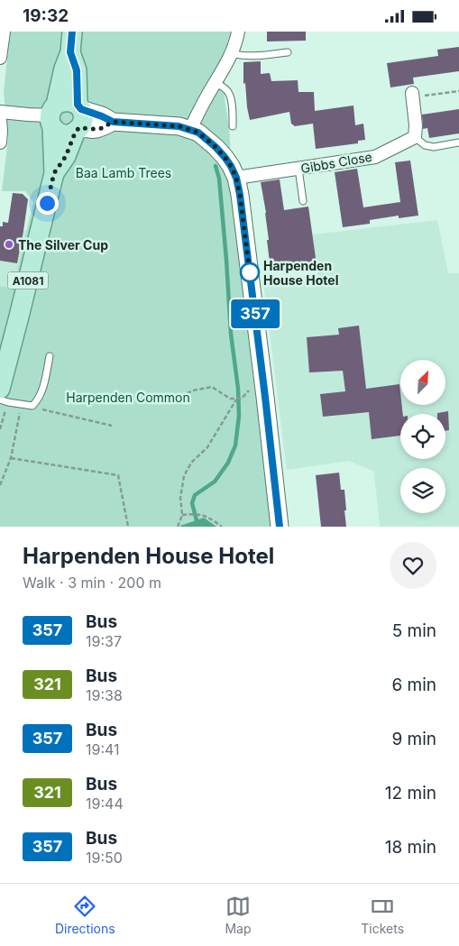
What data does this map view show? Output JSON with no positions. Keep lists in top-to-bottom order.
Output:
{
  "streets": {
    "main road": ["A1081"],
    "street": ["Gibbs Close"]
  },
  "parks": ["Baa Lamb Trees", "Harpenden Common"],
  "places": ["The Silver Cup", "Harpenden House Hotel"],
  "lines": ["bus line 357"],
  "north": "top right",
  "page": {
    "status": "19:32",
    "on_map": "357",
    "heading": ["Harpenden House Hotel", "Walk · 3 min · 200 m"],
    "list": [
      {
        "mark": "357",
        "name": "Bus",
        "note": "19:37",
        "value": "5 min"
      },
      {
        "mark": "321",
        "name": "Bus",
        "note": "19:38",
        "value": "6 min"
      },
      {
        "mark": "357",
        "name": "Bus",
        "note": "19:41",
        "value": "9 min"
      },
      {
        "mark": "321",
        "name": "Bus",
        "note": "19:44",
        "value": "12 min"
      },
      {
        "mark": "357",
        "name": "Bus",
        "note": "19:50",
        "value": "18 min"
      }
    ],
    "tabs": ["Directions", "Map", "Tickets"]
  }
}
